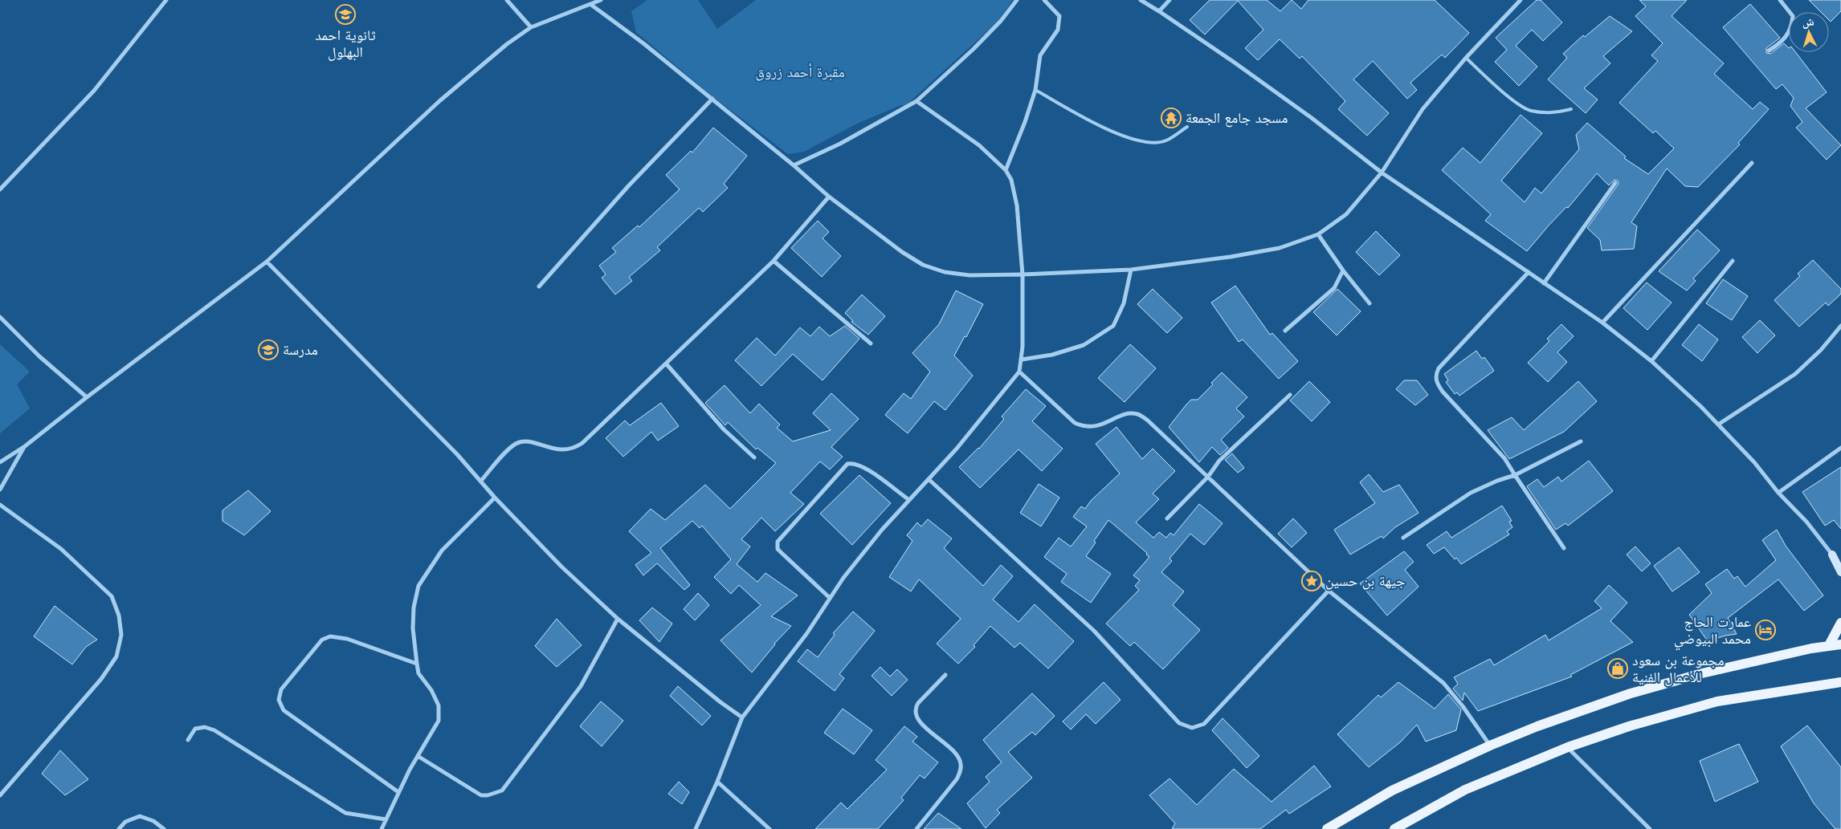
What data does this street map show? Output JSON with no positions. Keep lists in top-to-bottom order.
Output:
{
  "parks": ["مقبرة أحمد زروق"],
  "places": {
    "school or university": ["ثانوية احمد البهلول", "مدرسة"],
    "temple": ["مسجد جامع الجمعة"],
    "place": ["جيهة بن حسين"],
    "hotel": ["عمارت الحاج محمد البيوضي"],
    "shop": ["مجموعة بن سعود للأعمال الفنية"]
  },
  "north": "top"
}
